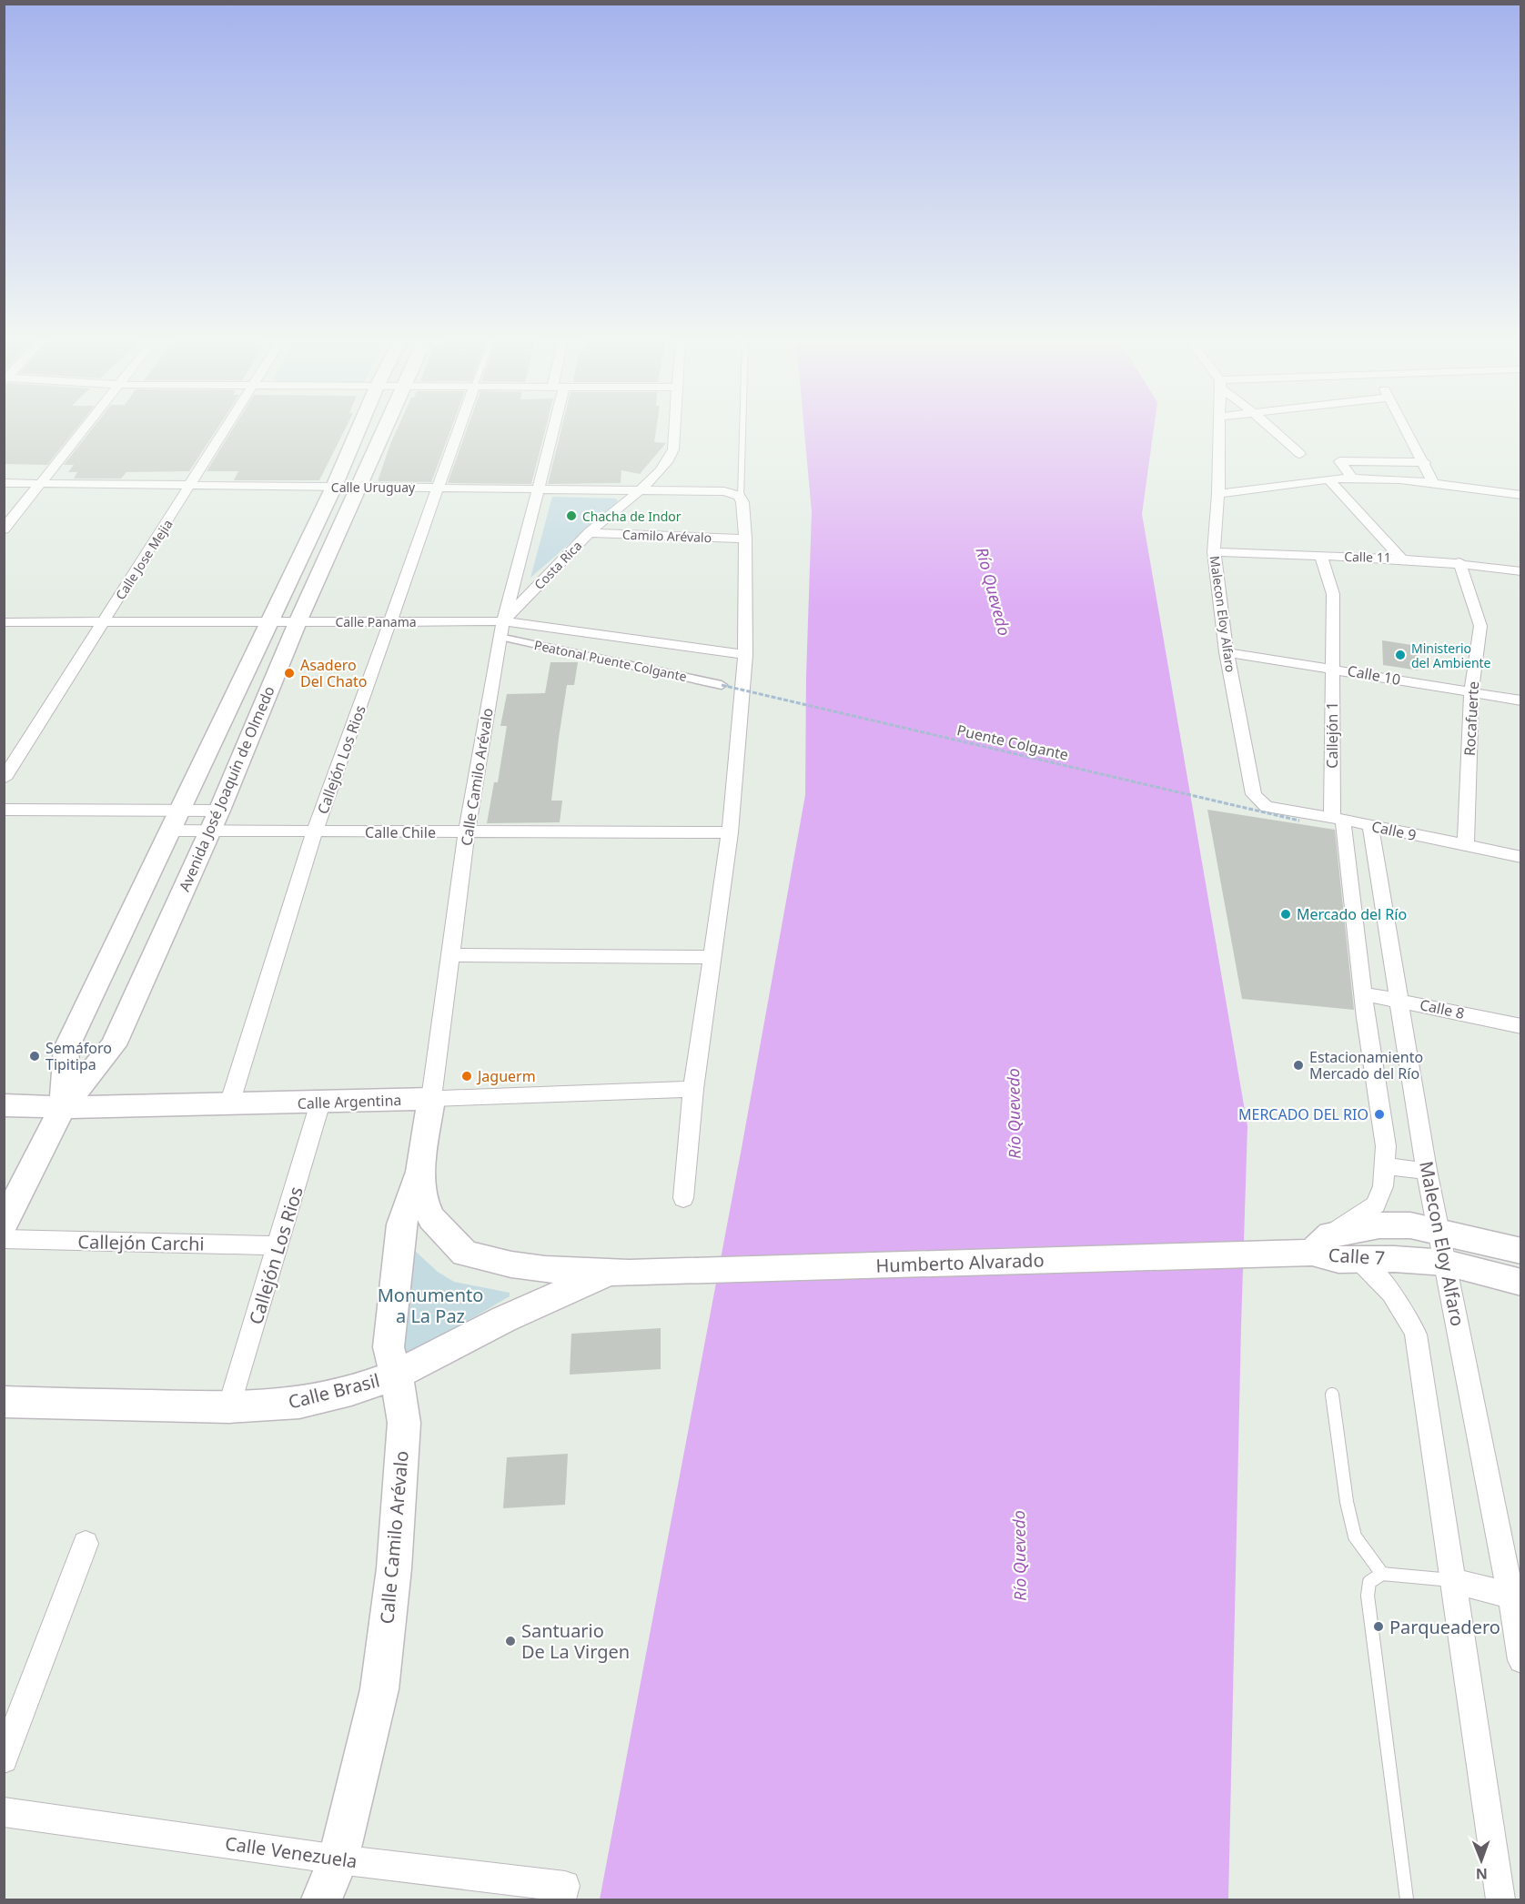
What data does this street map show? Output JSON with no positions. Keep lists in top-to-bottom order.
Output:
{
  "streets": {
    "main road": [
      "Calle Camilo Arévalo",
      "Avenida José Joaquín de Olmedo",
      "Calle Argentina",
      "Calle 7",
      "Humberto Alvarado",
      "Calle Brasil"
    ],
    "street": [
      "Calle Uruguay",
      "Camilo Arévalo",
      "Calle 11",
      "Calle Jose Mejia",
      "Costa Rica",
      "Malecon Eloy Alfaro",
      "Calle Panama",
      "Peatonal Puente Colgante",
      "Calle 10",
      "Rocafuerte",
      "Callejón 1",
      "Callejón Los Rios",
      "Calle 9",
      "Calle Chile",
      "Calle 8",
      "Callejón Carchi",
      "Calle Venezuela"
    ],
    "path": ["Puente Colgante"]
  },
  "crossings": [
    ["Calle Uruguay", "Calle Jose Mejia"],
    ["Calle Uruguay", "Costa Rica"],
    ["Calle Uruguay", "Callejón Los Rios"],
    ["Calle Uruguay", "Calle Camilo Arévalo"],
    ["Calle Uruguay", "Avenida José Joaquín de Olmedo"],
    ["Camilo Arévalo", "Costa Rica"],
    ["Calle 11", "Malecon Eloy Alfaro"],
    ["Calle 11", "Rocafuerte"],
    ["Calle 11", "Callejón 1"],
    ["Calle Jose Mejia", "Calle Panama"],
    ["Costa Rica", "Calle Panama"],
    ["Costa Rica", "Calle Camilo Arévalo"],
    ["Malecon Eloy Alfaro", "Calle 10"],
    ["Malecon Eloy Alfaro", "Calle 9"],
    ["Malecon Eloy Alfaro", "Calle 8"],
    ["Malecon Eloy Alfaro", "Calle 7"],
    ["Calle Panama", "Callejón Los Rios"],
    ["Calle Panama", "Calle Camilo Arévalo"],
    ["Calle Panama", "Avenida José Joaquín de Olmedo"],
    ["Peatonal Puente Colgante", "Puente Colgante"],
    ["Peatonal Puente Colgante", "Calle Camilo Arévalo"],
    ["Calle 10", "Rocafuerte"],
    ["Calle 10", "Callejón 1"],
    ["Rocafuerte", "Calle 9"],
    ["Callejón 1", "Calle 9"],
    ["Callejón Los Rios", "Calle Chile"],
    ["Callejón Los Rios", "Calle Argentina"],
    ["Callejón Los Rios", "Callejón Carchi"],
    ["Callejón Los Rios", "Calle Brasil"],
    ["Calle Camilo Arévalo", "Calle Chile"],
    ["Calle Camilo Arévalo", "Calle Argentina"],
    ["Calle Camilo Arévalo", "Humberto Alvarado"],
    ["Calle Camilo Arévalo", "Calle Brasil"],
    ["Calle Camilo Arévalo", "Calle Venezuela"],
    ["Avenida José Joaquín de Olmedo", "Calle Chile"],
    ["Avenida José Joaquín de Olmedo", "Calle Argentina"],
    ["Calle 7", "Humberto Alvarado"],
    ["Humberto Alvarado", "Calle Brasil"]
  ],
  "water": ["Río Quevedo"],
  "parks": ["Monumento a La Paz"],
  "places": [
    "Chacha de Indor",
    "Ministerio del Ambiente",
    "Asadero Del Chato",
    "Mercado del Río",
    "Semáforo Tipitipa",
    "Estacionamiento Mercado del Río",
    "Jaguerm",
    "MERCADO DEL RIO",
    "Parqueadero",
    "Santuario De La Virgen"
  ],
  "north": "bottom"
}
